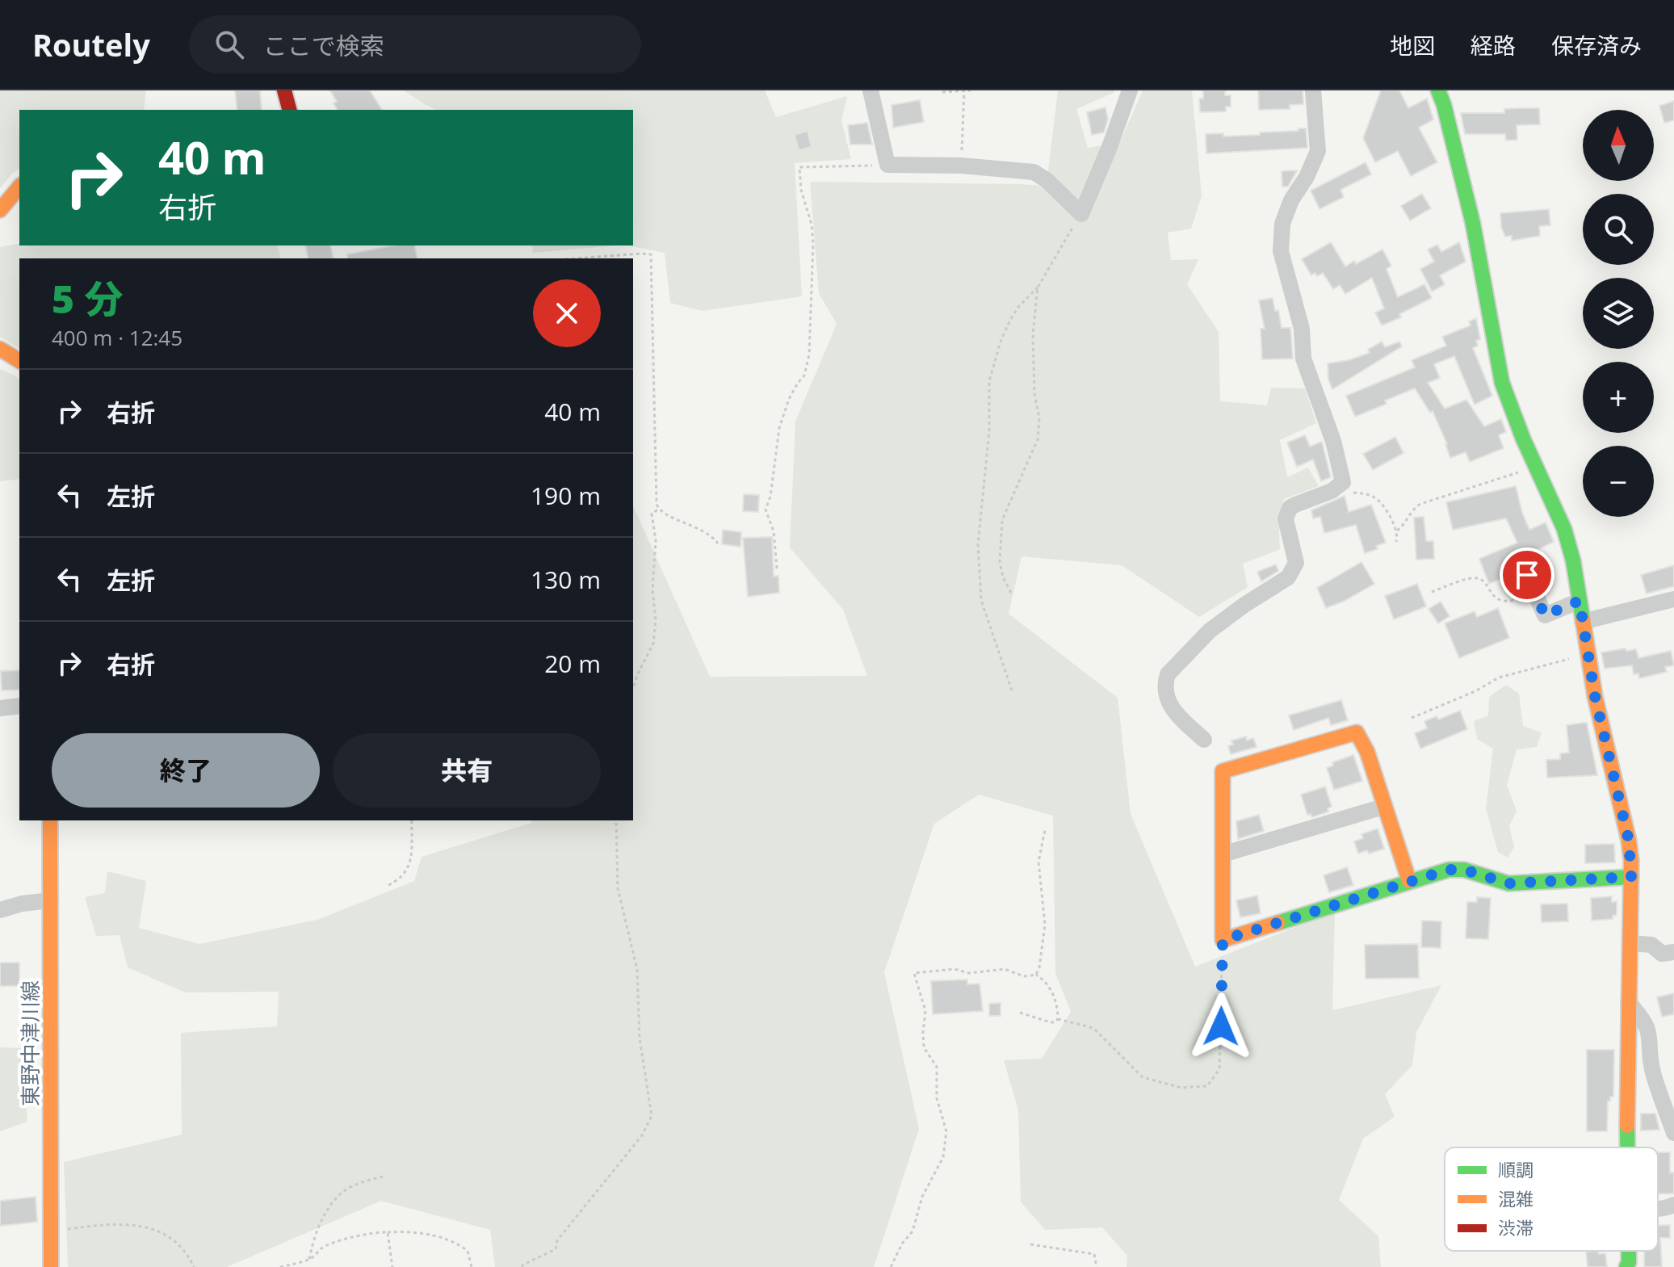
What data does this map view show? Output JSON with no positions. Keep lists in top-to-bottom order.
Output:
{
  "streets": {
    "street": ["東野中津川線"]
  },
  "legend": ["順調", "混雑", "渋滞"],
  "north": "top",
  "page": {
    "header": "Routely",
    "search": "ここで検索",
    "nav": ["地図", "経路", "保存済み"],
    "map_buttons": ["+", "−"],
    "turn": ["40 m", "右折"],
    "heading": ["5 分", "400 m · 12:45"],
    "list": [
      {
        "name": "右折",
        "value": "40 m"
      },
      {
        "name": "左折",
        "value": "190 m"
      },
      {
        "name": "左折",
        "value": "130 m"
      },
      {
        "name": "右折",
        "value": "20 m"
      }
    ],
    "buttons": ["終了", "共有"]
  }
}
